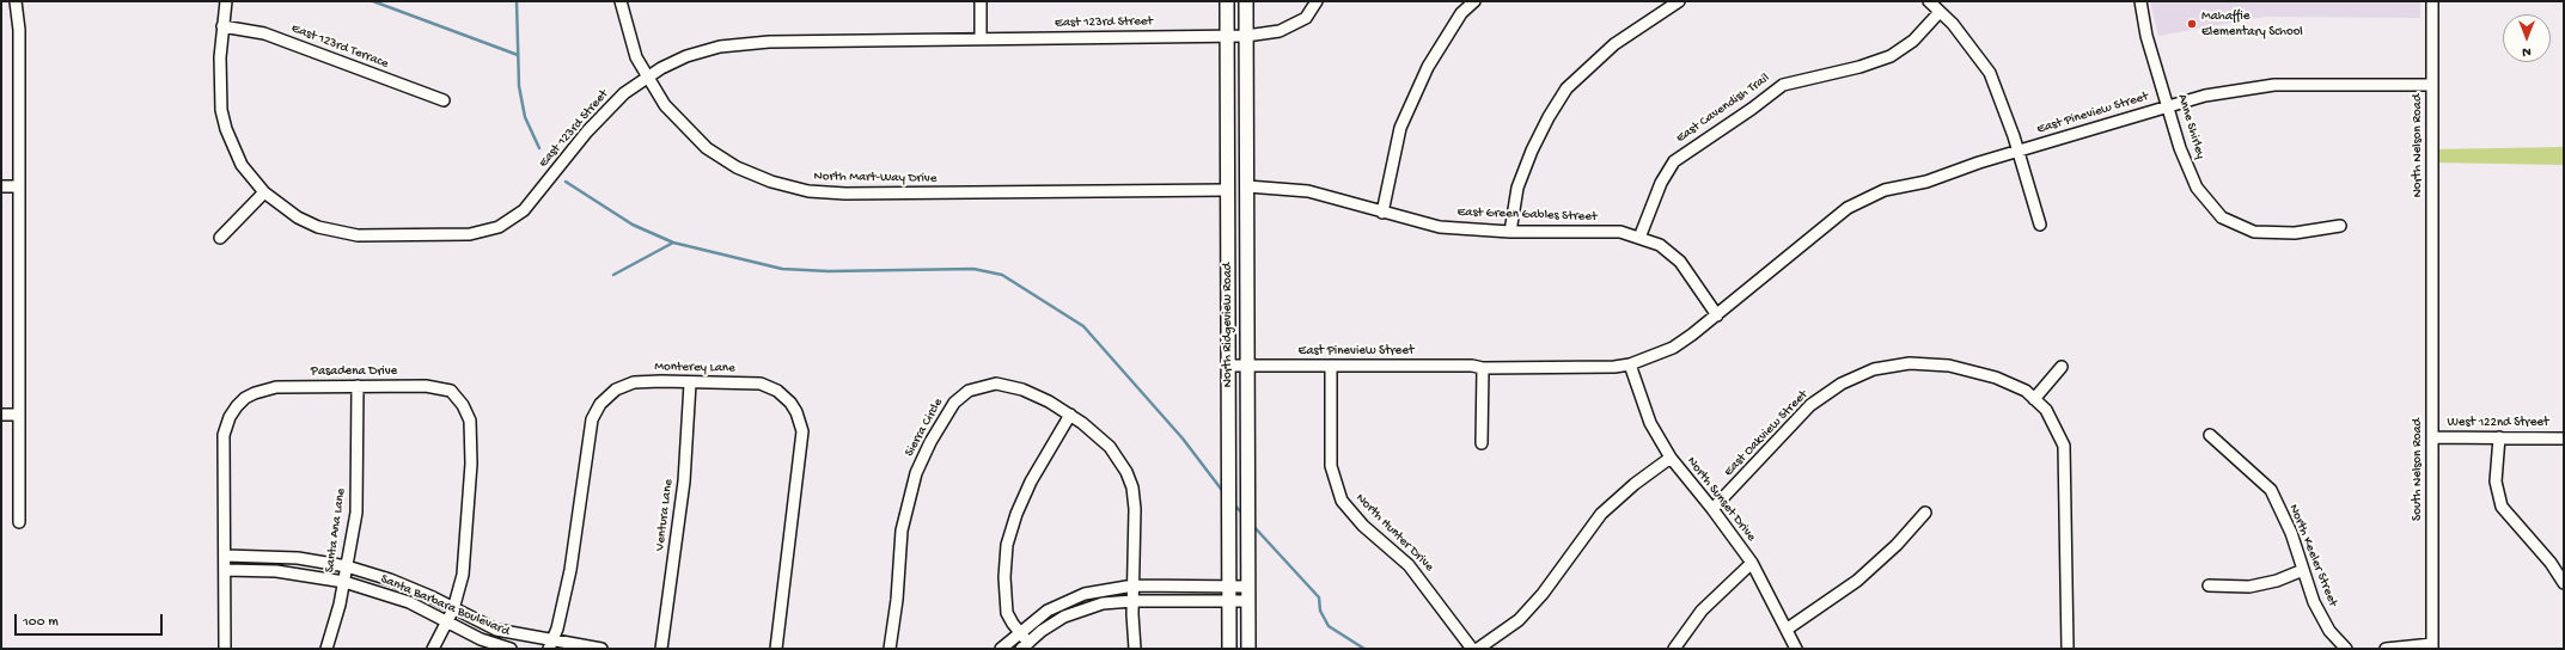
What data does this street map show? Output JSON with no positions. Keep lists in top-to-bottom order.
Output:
{
  "streets": {
    "main road": ["North Ridgeview Road"],
    "street": [
      "East 123rd Street",
      "East 123rd Terrace",
      "East Cavendish Trail",
      "East Pineview Street",
      "Anne Shirley",
      "North Nelson Road",
      "North Mart-Way Drive",
      "East Green Gables Street",
      "Monterey Lane",
      "Pasadena Drive",
      "West 122nd Street",
      "Sierra Circle",
      "East Oakview Street",
      "South Nelson Road",
      "North Sunset Drive",
      "Ventura Lane",
      "Santa Ana Lane",
      "North Hunter Drive",
      "North Keeler Street",
      "Santa Barbara Boulevard"
    ]
  },
  "crossings": [
    ["East 123rd Street", "East 123rd Terrace"],
    ["East 123rd Street", "North Mart-Way Drive"],
    ["East 123rd Street", "North Ridgeview Road"],
    ["East Cavendish Trail", "East Green Gables Street"],
    ["East Pineview Street", "Anne Shirley"],
    ["East Pineview Street", "North Nelson Road"],
    ["East Pineview Street", "East Green Gables Street"],
    ["East Pineview Street", "North Ridgeview Road"],
    ["East Pineview Street", "North Sunset Drive"],
    ["East Pineview Street", "North Hunter Drive"],
    ["North Nelson Road", "South Nelson Road"],
    ["North Mart-Way Drive", "North Ridgeview Road"],
    ["East Green Gables Street", "North Ridgeview Road"],
    ["Monterey Lane", "Ventura Lane"],
    ["Monterey Lane", "Santa Barbara Boulevard"],
    ["Pasadena Drive", "Santa Ana Lane"],
    ["Pasadena Drive", "Santa Barbara Boulevard"],
    ["West 122nd Street", "South Nelson Road"],
    ["East Oakview Street", "North Sunset Drive"],
    ["Santa Ana Lane", "Santa Barbara Boulevard"]
  ],
  "places": ["Mahaffie Elementary School"],
  "scale_bar": "100 m",
  "north": "bottom"
}
